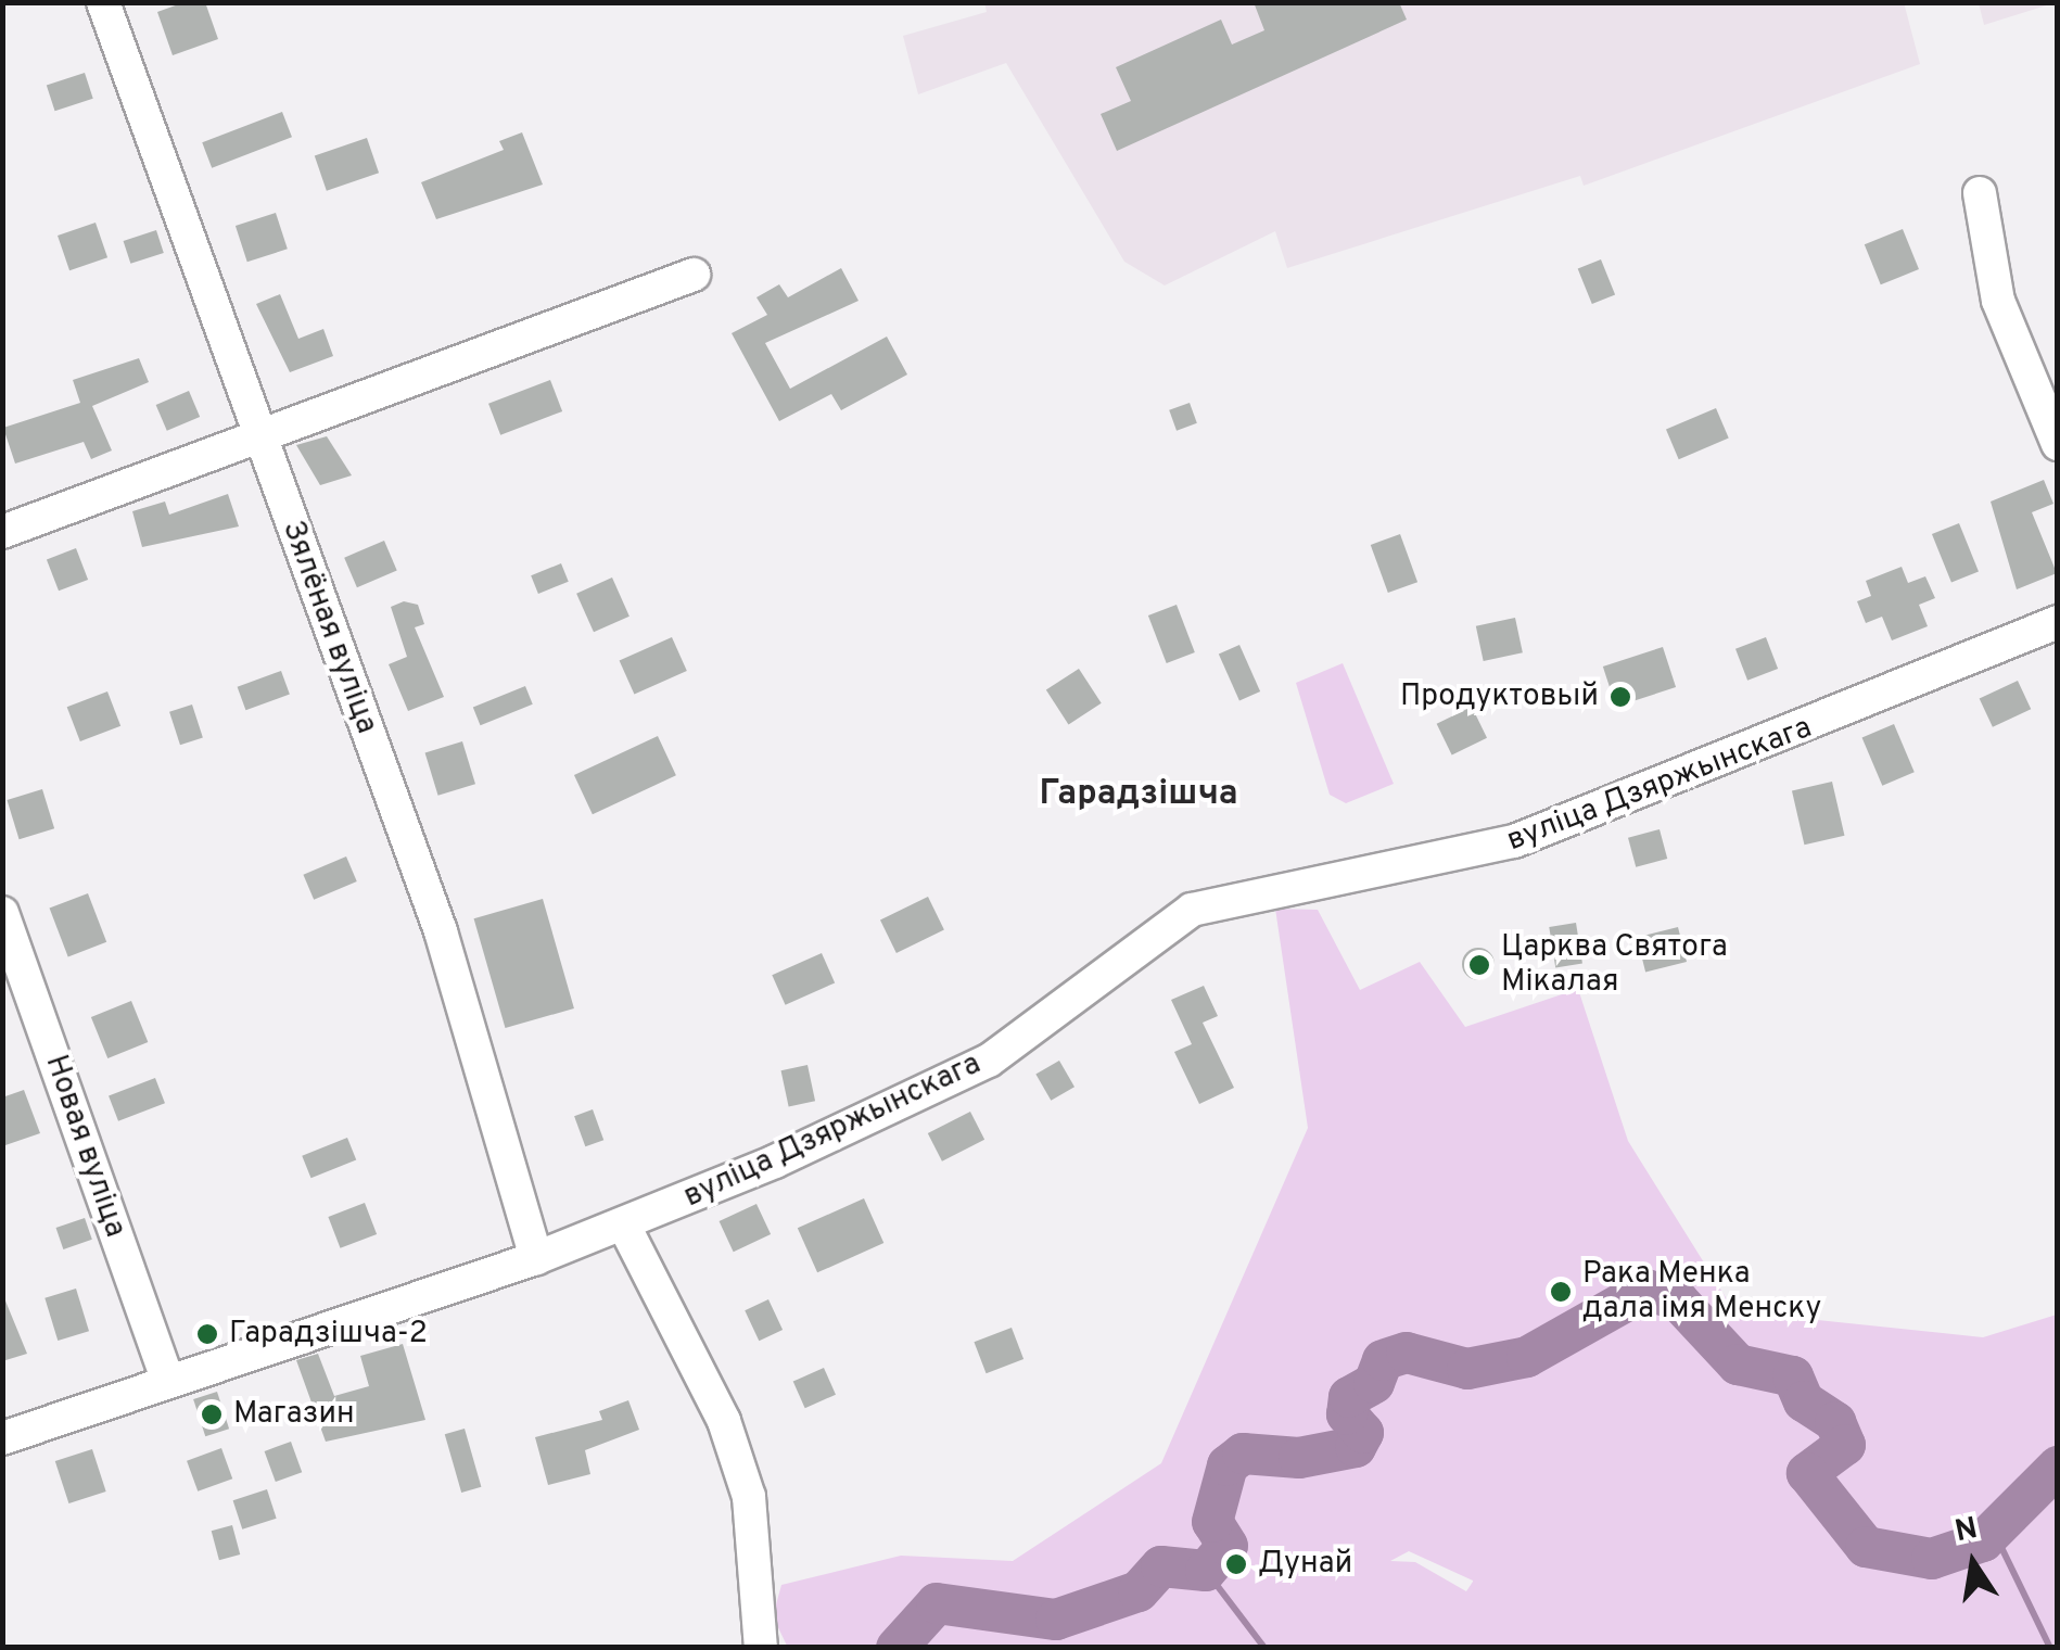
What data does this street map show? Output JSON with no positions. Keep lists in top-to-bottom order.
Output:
{
  "streets": {
    "street": ["Зялёная вуліца", "вуліца Дзяржынскага", "Новая вуліца"]
  },
  "crossings": [
    ["Зялёная вуліца", "вуліца Дзяржынскага"],
    ["вуліца Дзяржынскага", "Новая вуліца"]
  ],
  "districts": ["Гарадзішча"],
  "places": [
    "Продуктовый",
    "Царква Святога Мікалая",
    "Рака Менка дала імя Менску",
    "Гарадзішча-2",
    "Магазин",
    "Дунай"
  ],
  "north": "top"
}
